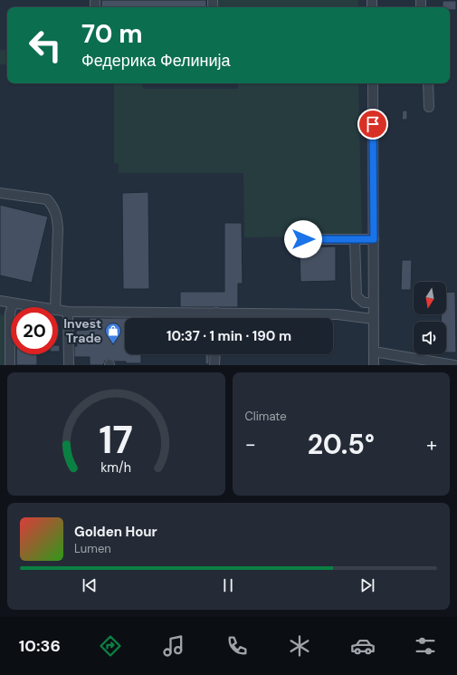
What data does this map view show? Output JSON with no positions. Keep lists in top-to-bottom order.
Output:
{
  "places": {
    "shop": ["Invest Trade"]
  },
  "north": "bottom",
  "page": {
    "turn": ["70 m", "Федерика Фелинија"],
    "limit": "20",
    "trip": "10:37 · 1 min · 190 m",
    "tile": "Climate",
    "heat": ["−", "20.5°", "+"],
    "song": ["Golden Hour", "Lumen"],
    "tabs": "10:36",
    "gauge": ["17", "km/h"]
  }
}
